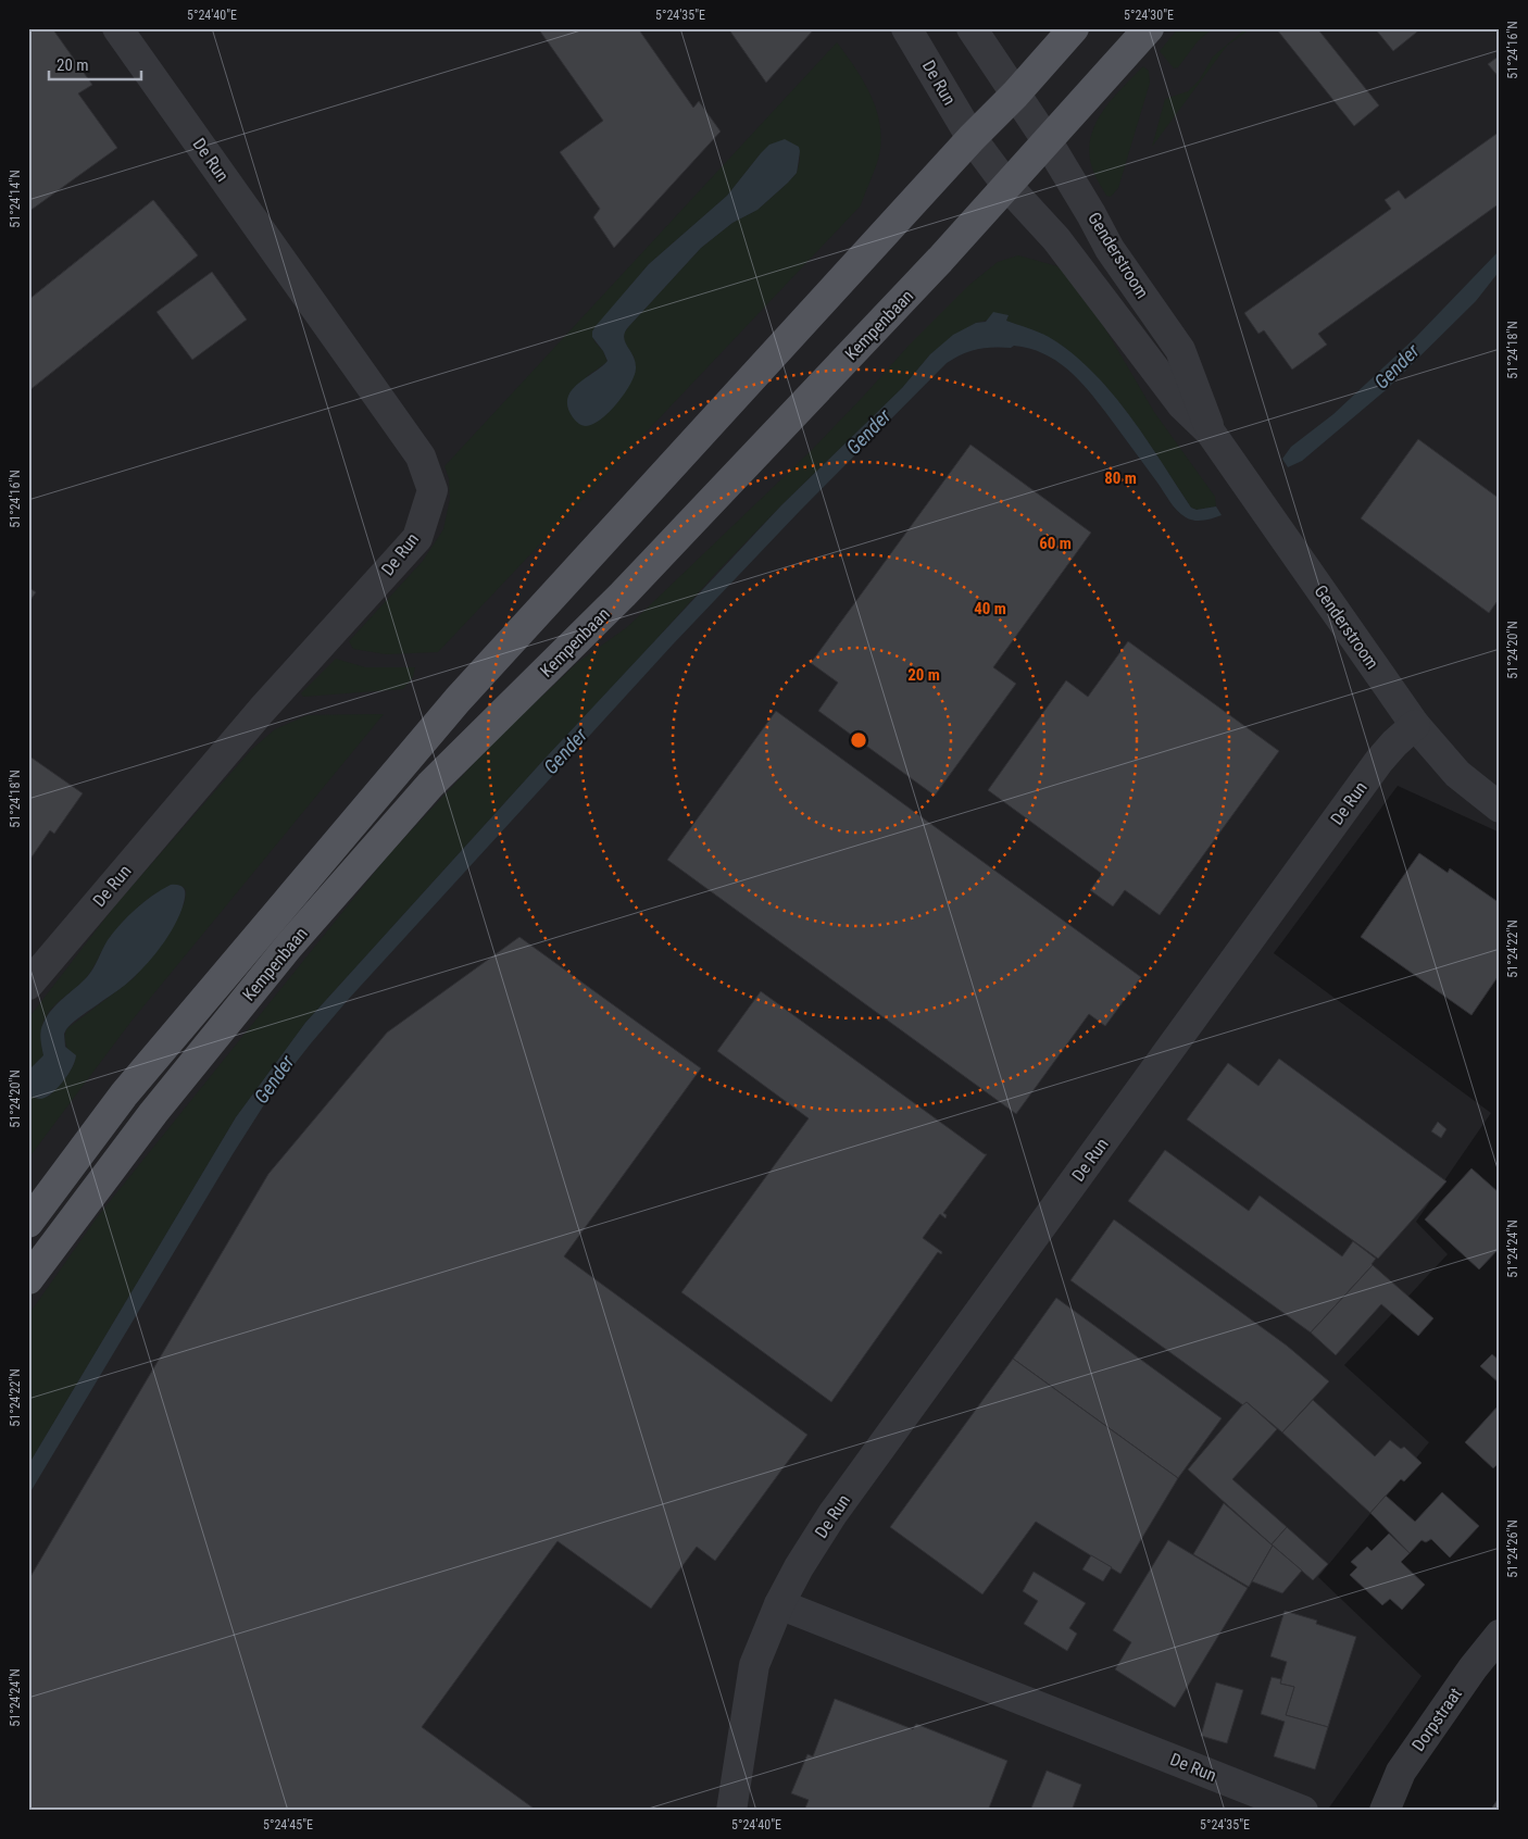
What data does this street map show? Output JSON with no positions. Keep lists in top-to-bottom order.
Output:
{
  "streets": {
    "main road": ["Kempenbaan"],
    "street": ["De Run", "Genderstroom", "Dorpstraat"]
  },
  "crossings": [
    ["De Run", "Genderstroom"],
    ["De Run", "Kempenbaan"],
    ["Genderstroom", "Kempenbaan"]
  ],
  "water": ["Gender"],
  "scale_bar": "20 m",
  "coordinates": [
    "5°24'40\"E",
    "5°24'35\"E",
    "5°24'30\"E",
    "51°24'16\"N",
    "51°24'14\"N",
    "51°24'18\"N",
    "51°24'20\"N",
    "51°24'22\"N",
    "51°24'24\"N",
    "51°24'26\"N",
    "5°24'45\"E"
  ],
  "rings": [
    "80 m",
    "60 m",
    "40 m",
    "20 m"
  ]
}
